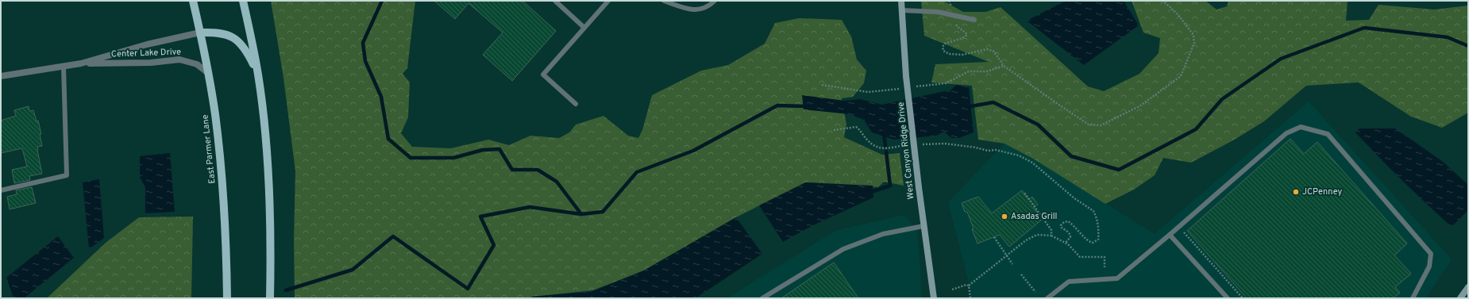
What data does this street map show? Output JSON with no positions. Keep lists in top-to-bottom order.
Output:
{
  "streets": {
    "main road": ["East Parmer Lane"],
    "street": ["Center Lake Drive", "West Canyon Ridge Drive"]
  },
  "crossings": [
    ["Center Lake Drive", "East Parmer Lane"]
  ],
  "places": ["JCPenney", "Asadas Grill"]
}
